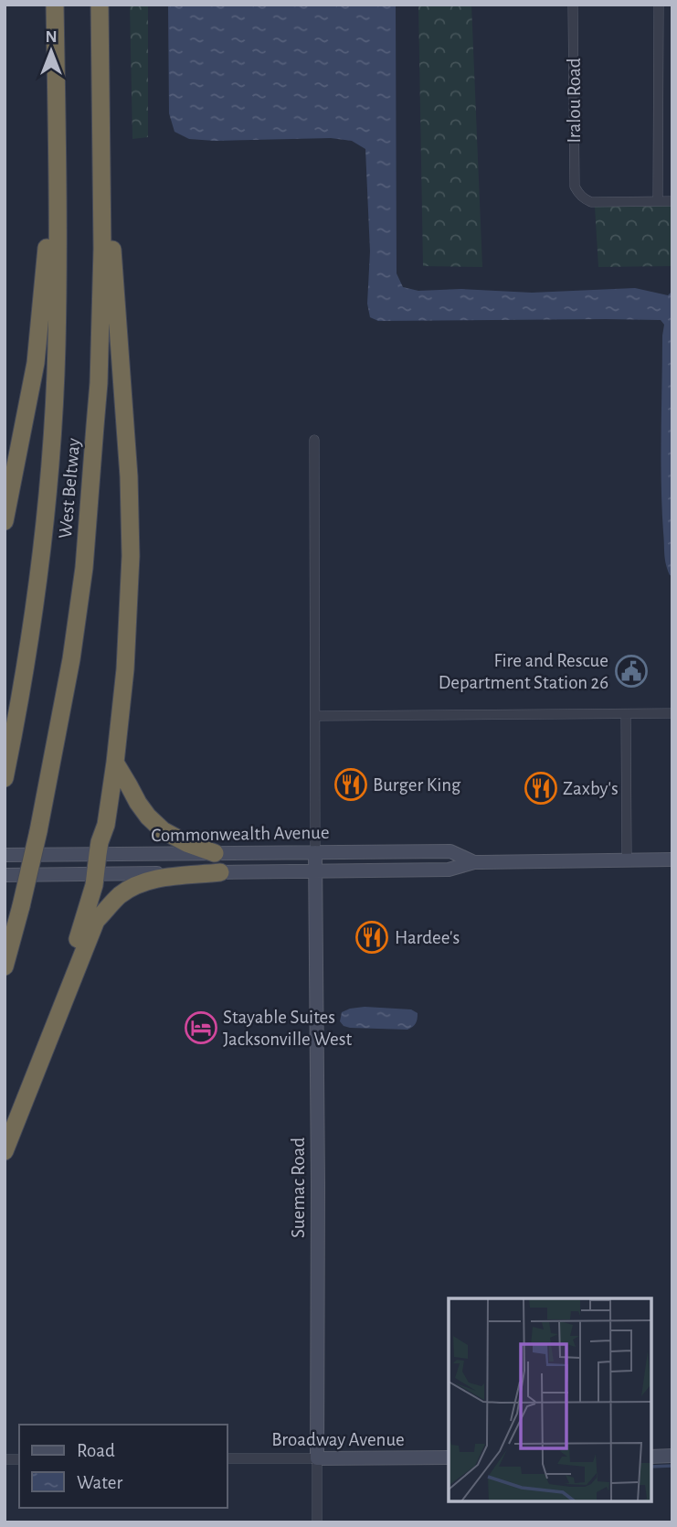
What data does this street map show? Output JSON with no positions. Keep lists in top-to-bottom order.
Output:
{
  "streets": {
    "highway": ["West Beltway"],
    "main road": ["Commonwealth Avenue", "Suemac Road", "Broadway Avenue"],
    "street": ["Iralou Road"]
  },
  "crossings": [
    ["Commonwealth Avenue", "Suemac Road"],
    ["Suemac Road", "Broadway Avenue"]
  ],
  "places": {
    "public building": ["Fire and Rescue Department Station 26"],
    "restaurant": ["Burger King", "Zaxby's", "Hardee's"],
    "hotel": ["Stayable Suites Jacksonville West"]
  },
  "legend": ["Road", "Water"],
  "north": "top"
}
